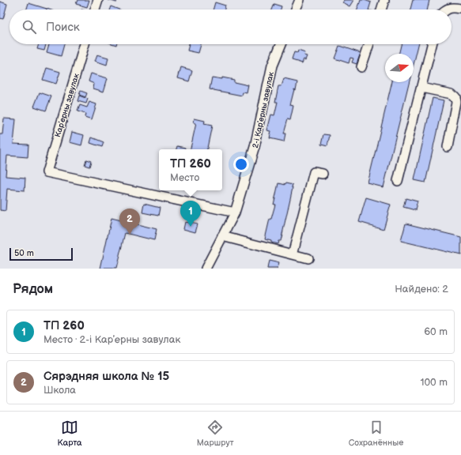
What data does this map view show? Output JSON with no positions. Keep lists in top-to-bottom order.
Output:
{
  "streets": {
    "street": ["Карʼерны завулак", "2-і Карʼерны завулак"]
  },
  "crossings": [
    ["Карʼерны завулак", "2-і Карʼерны завулак"]
  ],
  "scale_bar": "50 m",
  "north": "right",
  "page": {
    "search": "Поиск",
    "popup": ["ТП 260", "Место"],
    "pins": ["1", "2"],
    "scale": "50 m",
    "heading": ["Рядом", "Найдено: 2"],
    "list": [
      {
        "mark": "1",
        "name": "ТП 260",
        "note": "Место · 2-і Карʼерны завулак",
        "value": "60 m"
      },
      {
        "mark": "2",
        "name": "Сярэдняя школа № 15",
        "note": "Школа",
        "value": "100 m"
      }
    ],
    "nav": ["Карта", "Маршрут", "Сохранённые"]
  }
}
